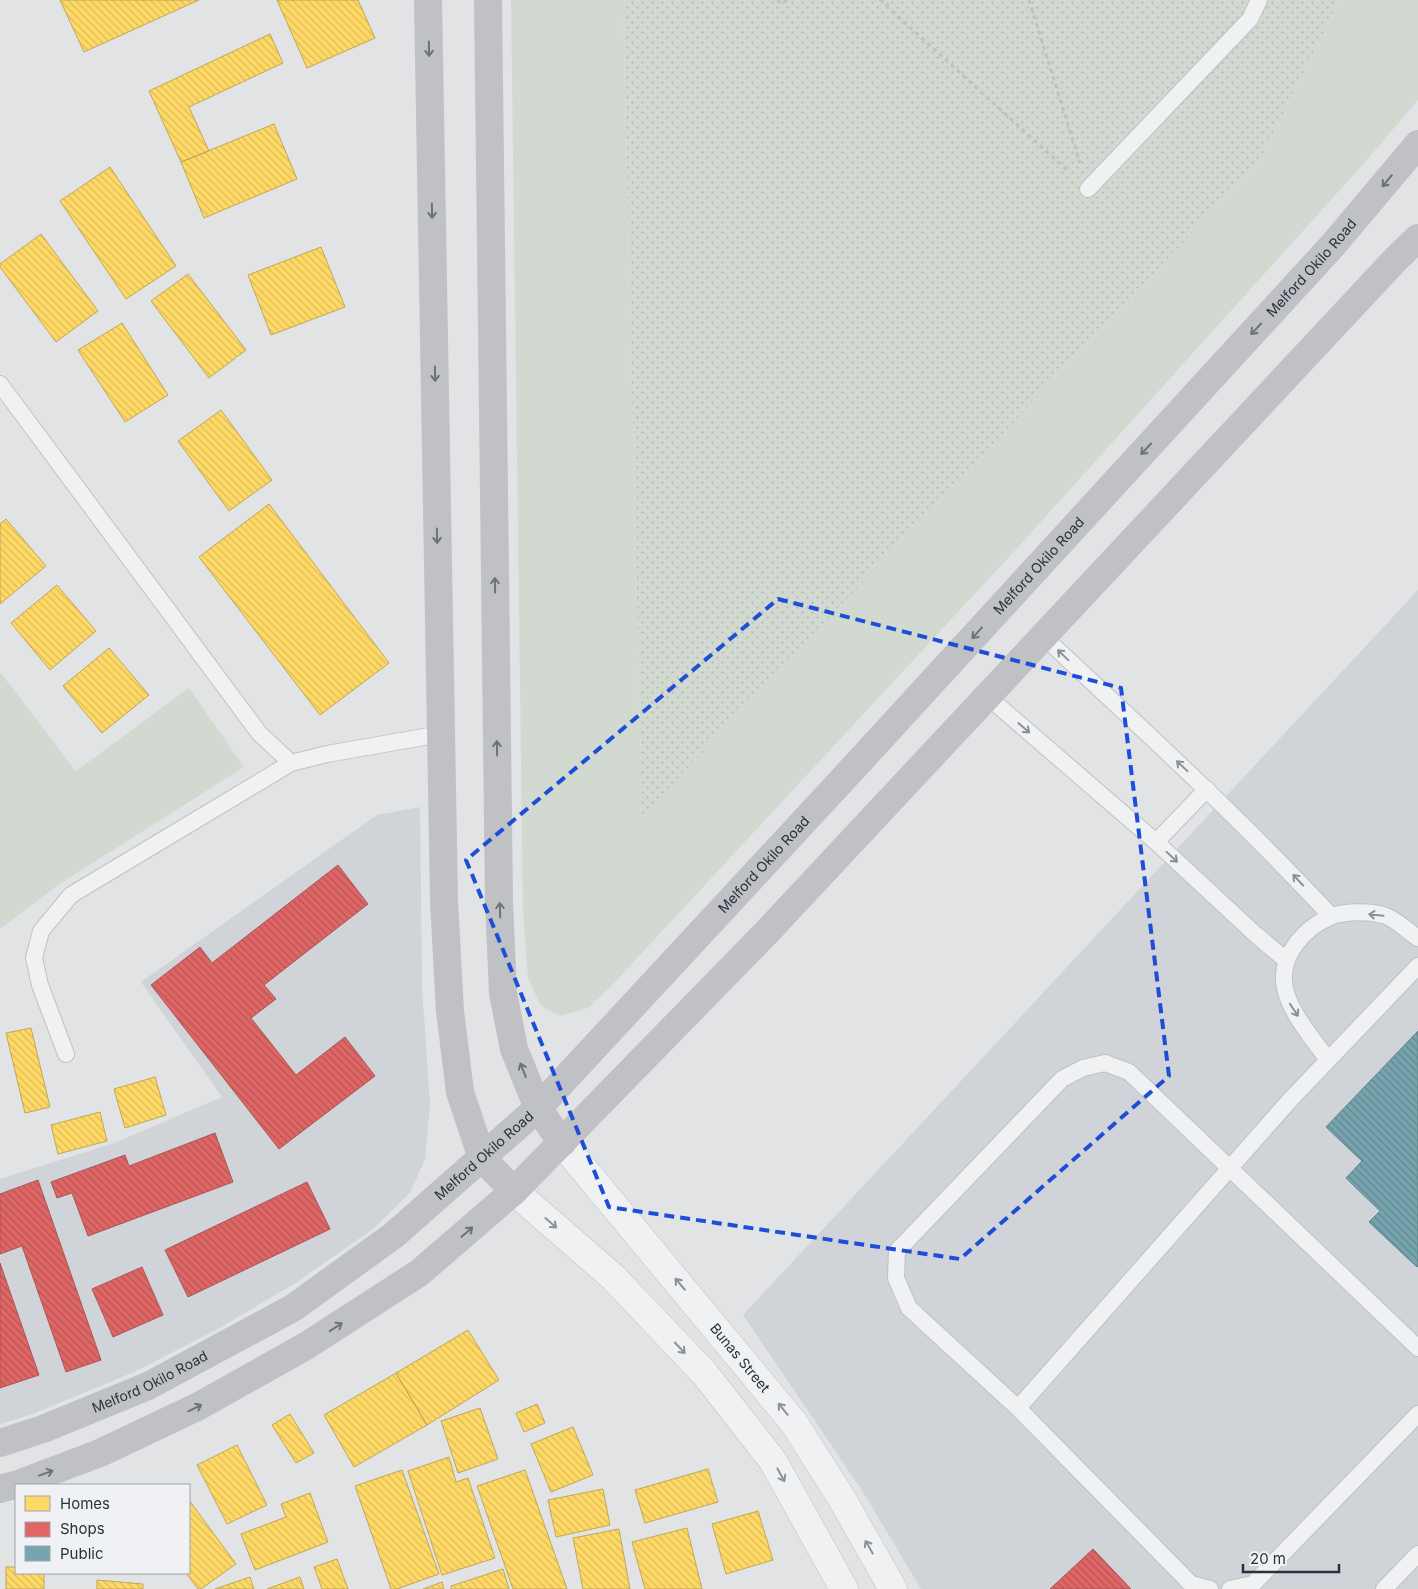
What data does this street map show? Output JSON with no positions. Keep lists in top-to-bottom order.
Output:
{
  "streets": {
    "main road": ["Melford Okilo Road"],
    "street": ["Bunas Street"]
  },
  "legend": ["Homes", "Shops", "Public"],
  "scale_bar": "20 m"
}
